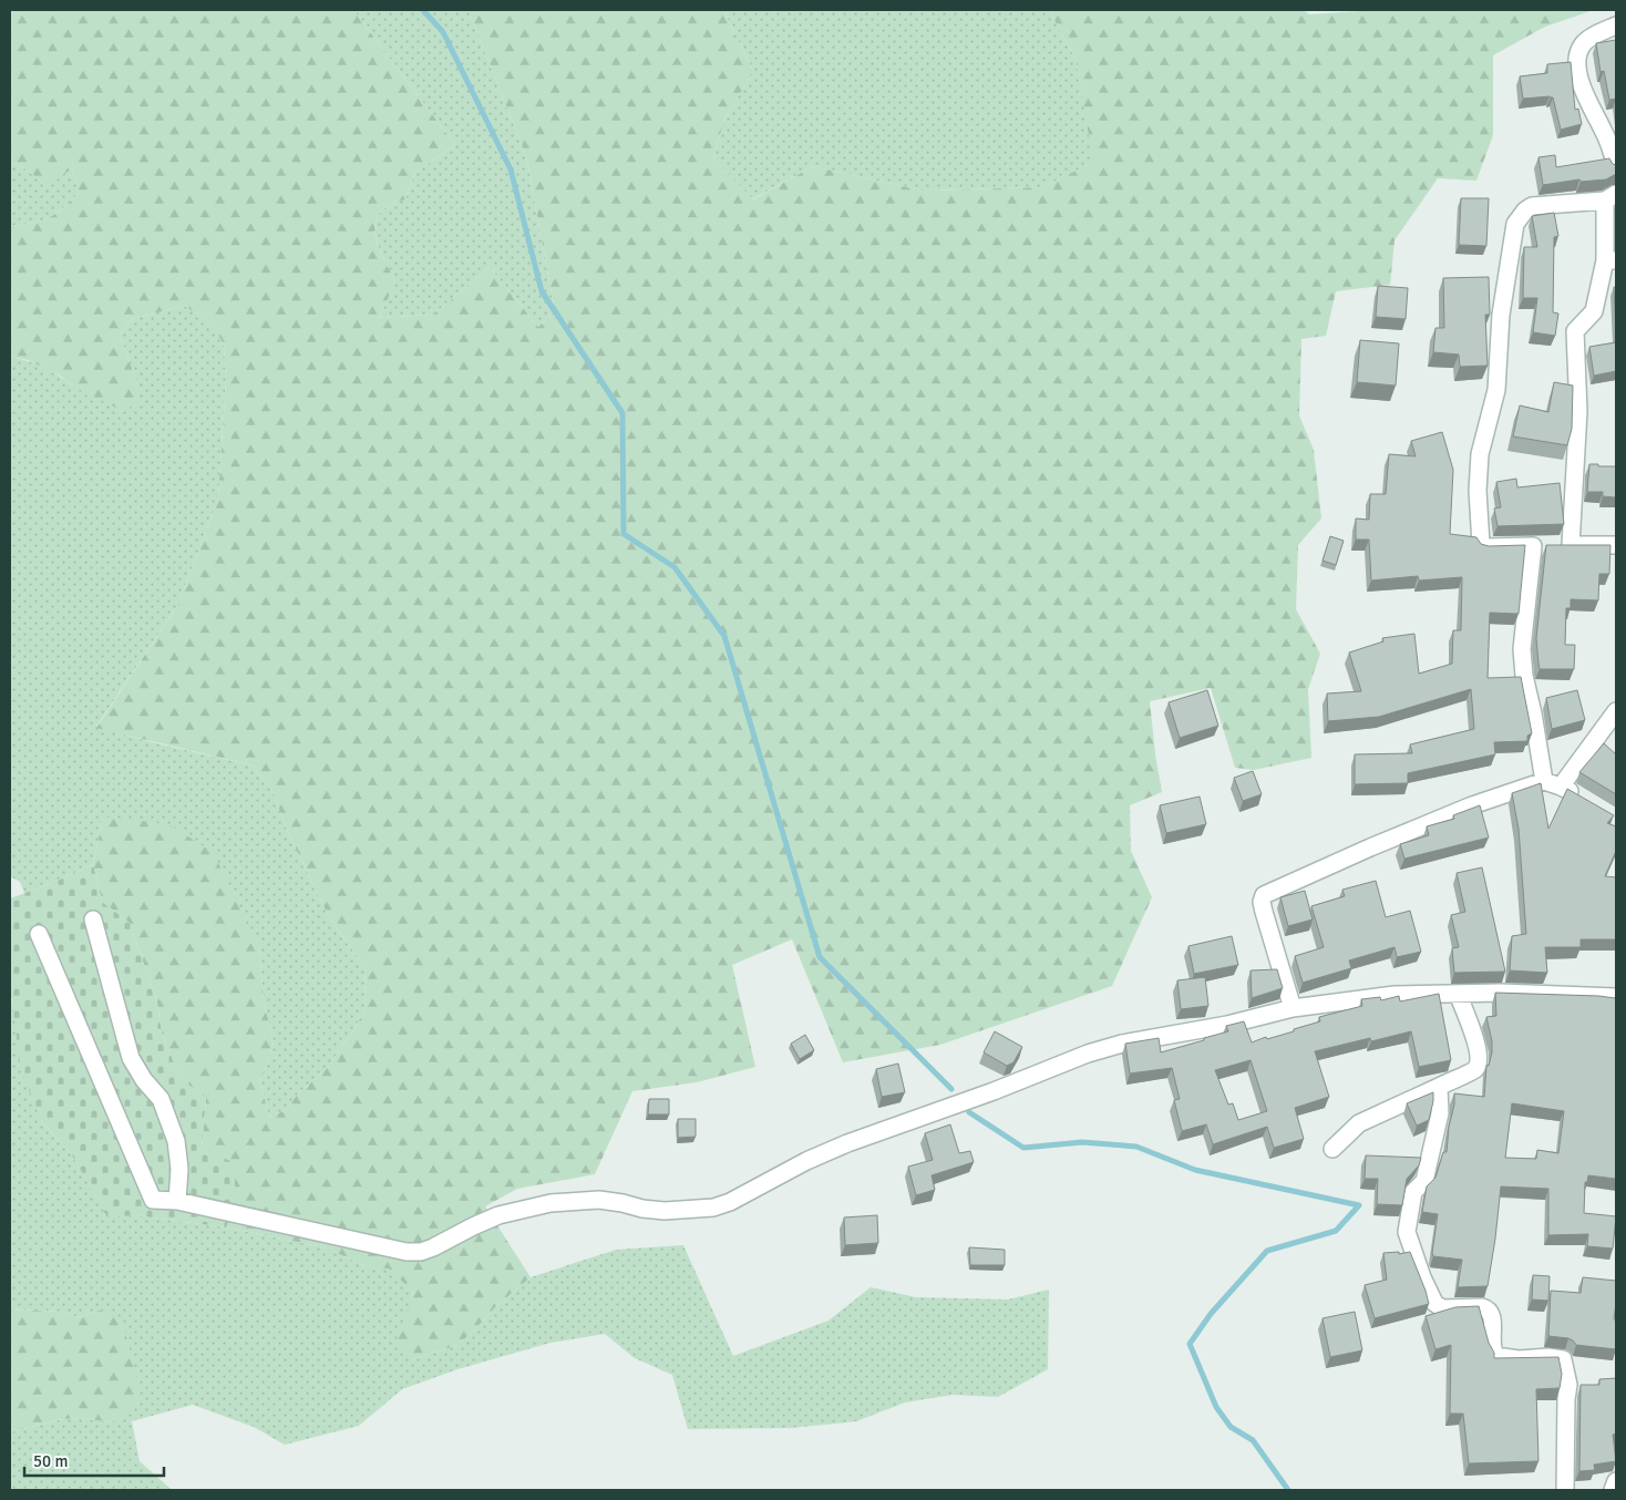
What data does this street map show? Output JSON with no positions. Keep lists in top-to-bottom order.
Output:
{
  "scale_bar": "50 m"
}
